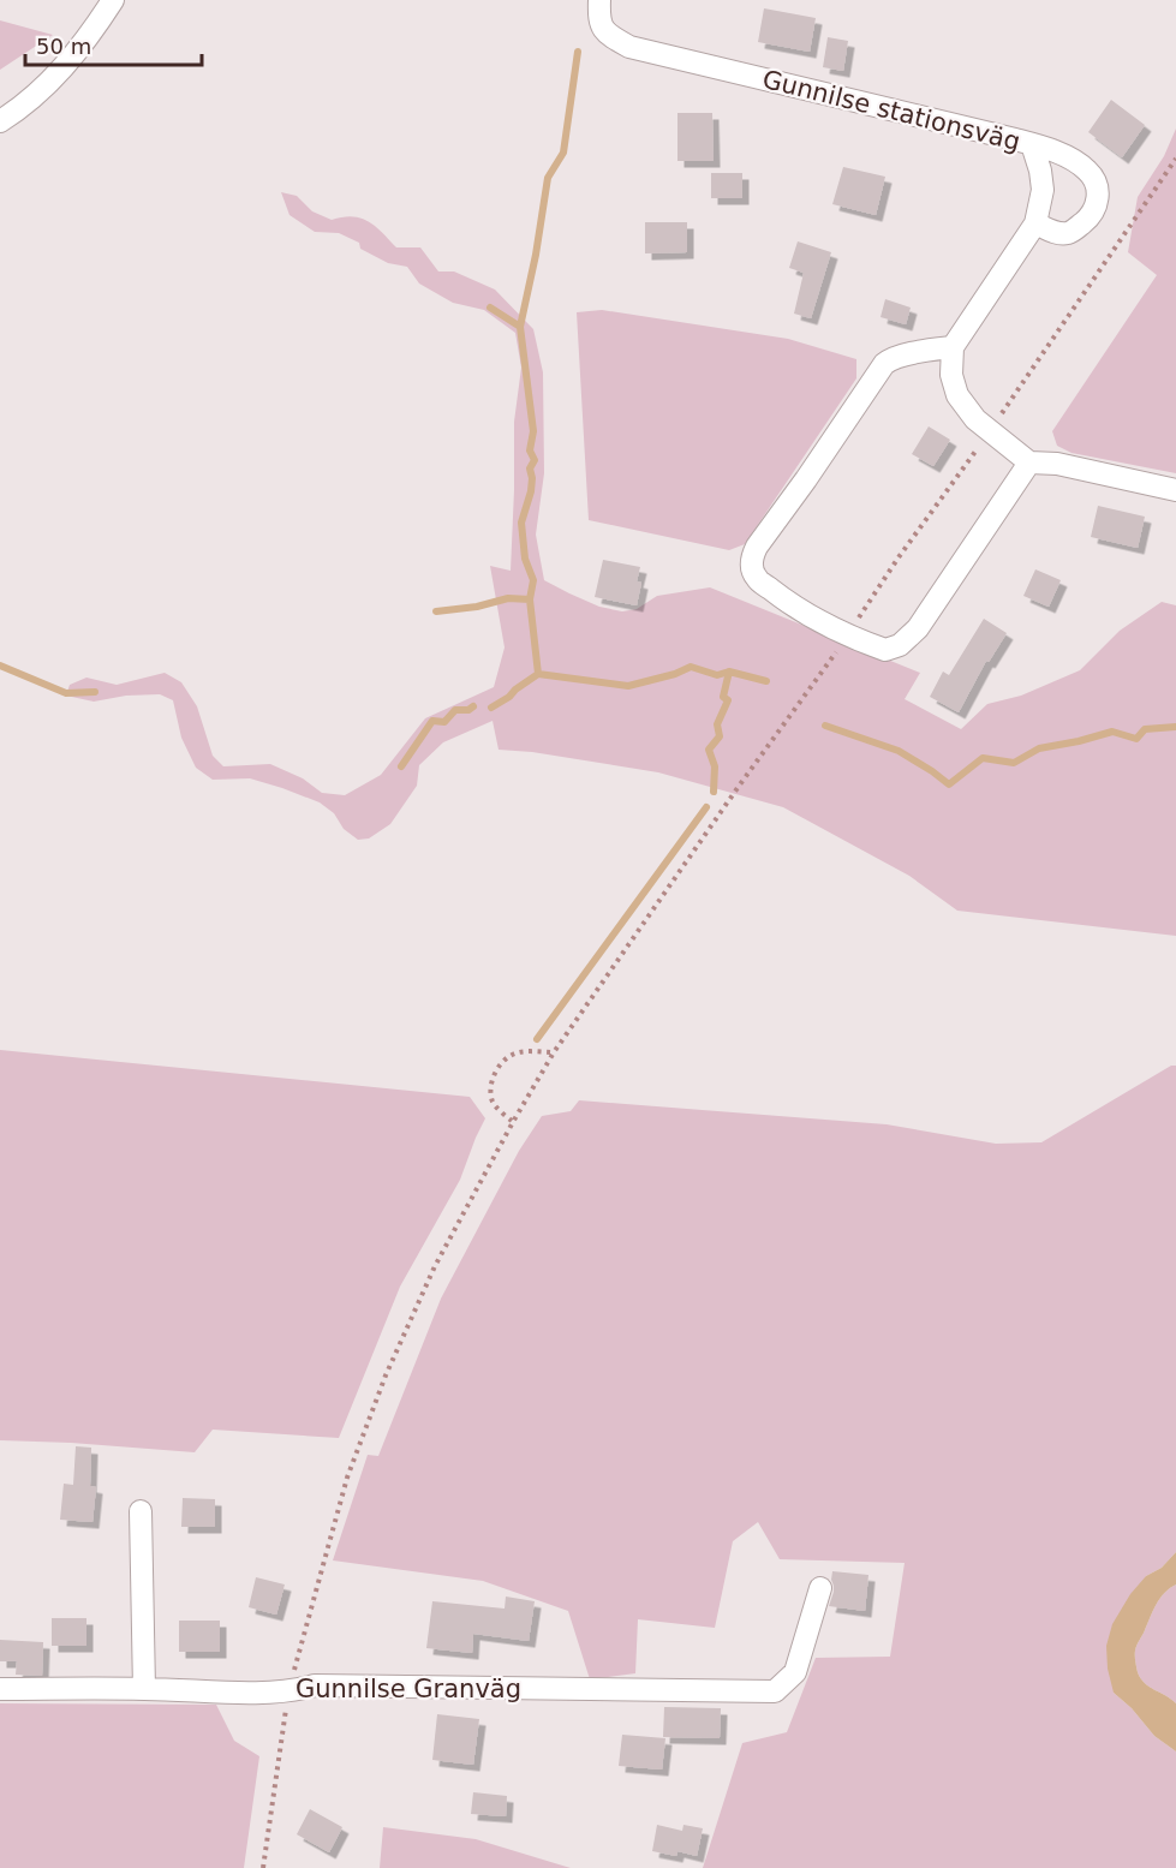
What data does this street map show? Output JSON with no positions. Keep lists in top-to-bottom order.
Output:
{
  "streets": {
    "street": ["Gunnilse stationsväg", "Gunnilse Granväg"]
  },
  "scale_bar": "50 m"
}
